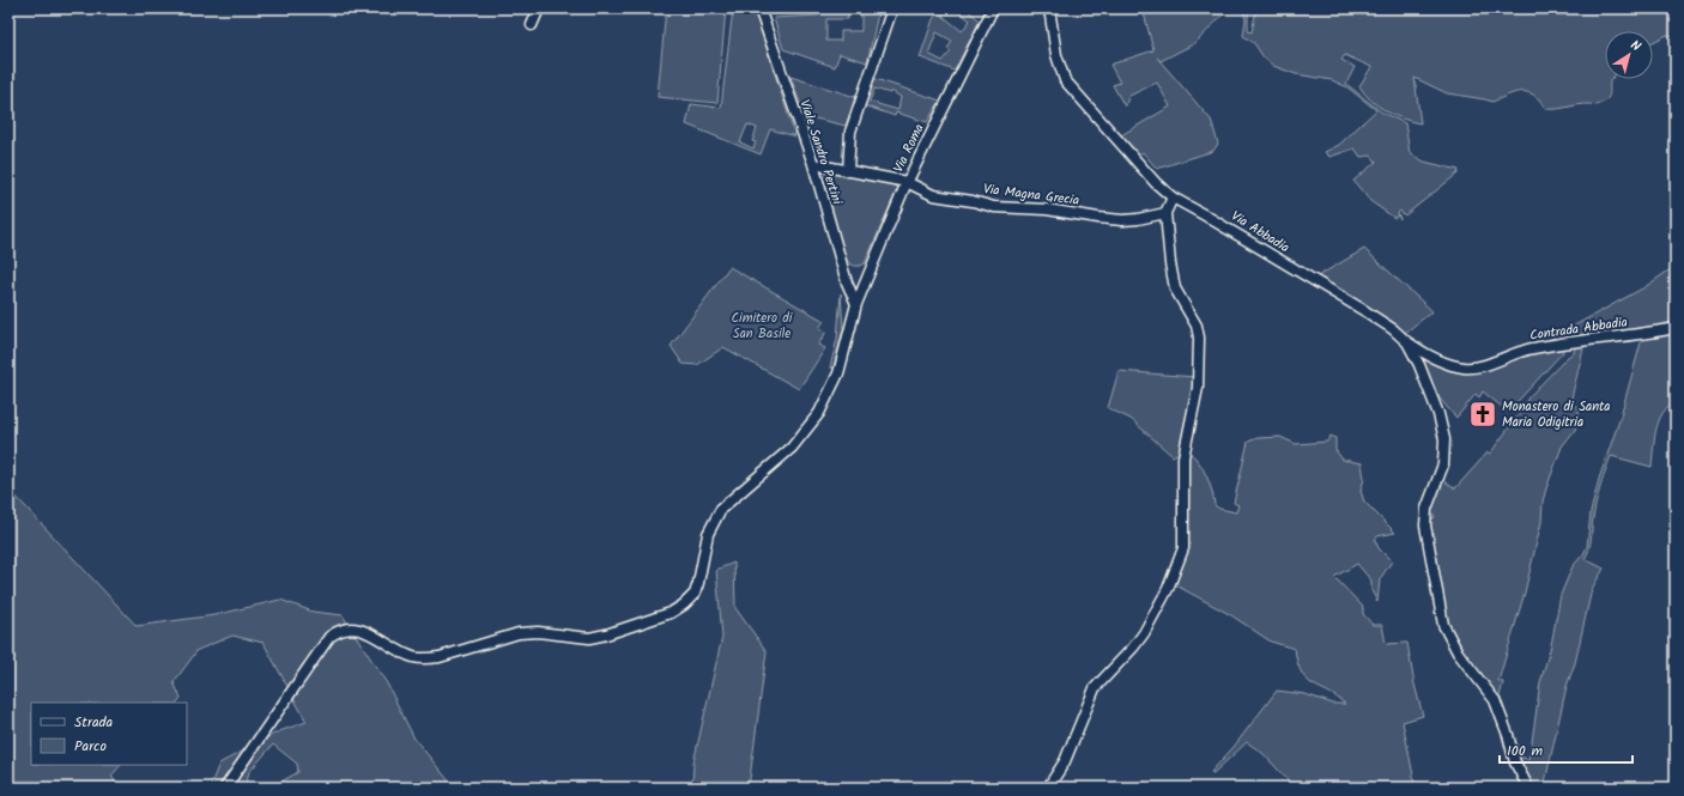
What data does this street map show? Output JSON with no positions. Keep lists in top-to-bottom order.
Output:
{
  "streets": {
    "street": [
      "Via Roma",
      "Viale Sandro Pertini",
      "Via Magna Grecia",
      "Via Abbadia",
      "Contrada Abbadia"
    ]
  },
  "crossings": [
    ["Via Roma", "Viale Sandro Pertini"],
    ["Via Roma", "Via Magna Grecia"],
    ["Viale Sandro Pertini", "Via Magna Grecia"],
    ["Via Abbadia", "Contrada Abbadia"]
  ],
  "parks": ["Cimitero di San Basile"],
  "places": {
    "church": ["Monastero di Santa Maria Odigitria"]
  },
  "legend": ["Strada", "Parco"],
  "scale_bar": "100 m",
  "north": "top right"
}
